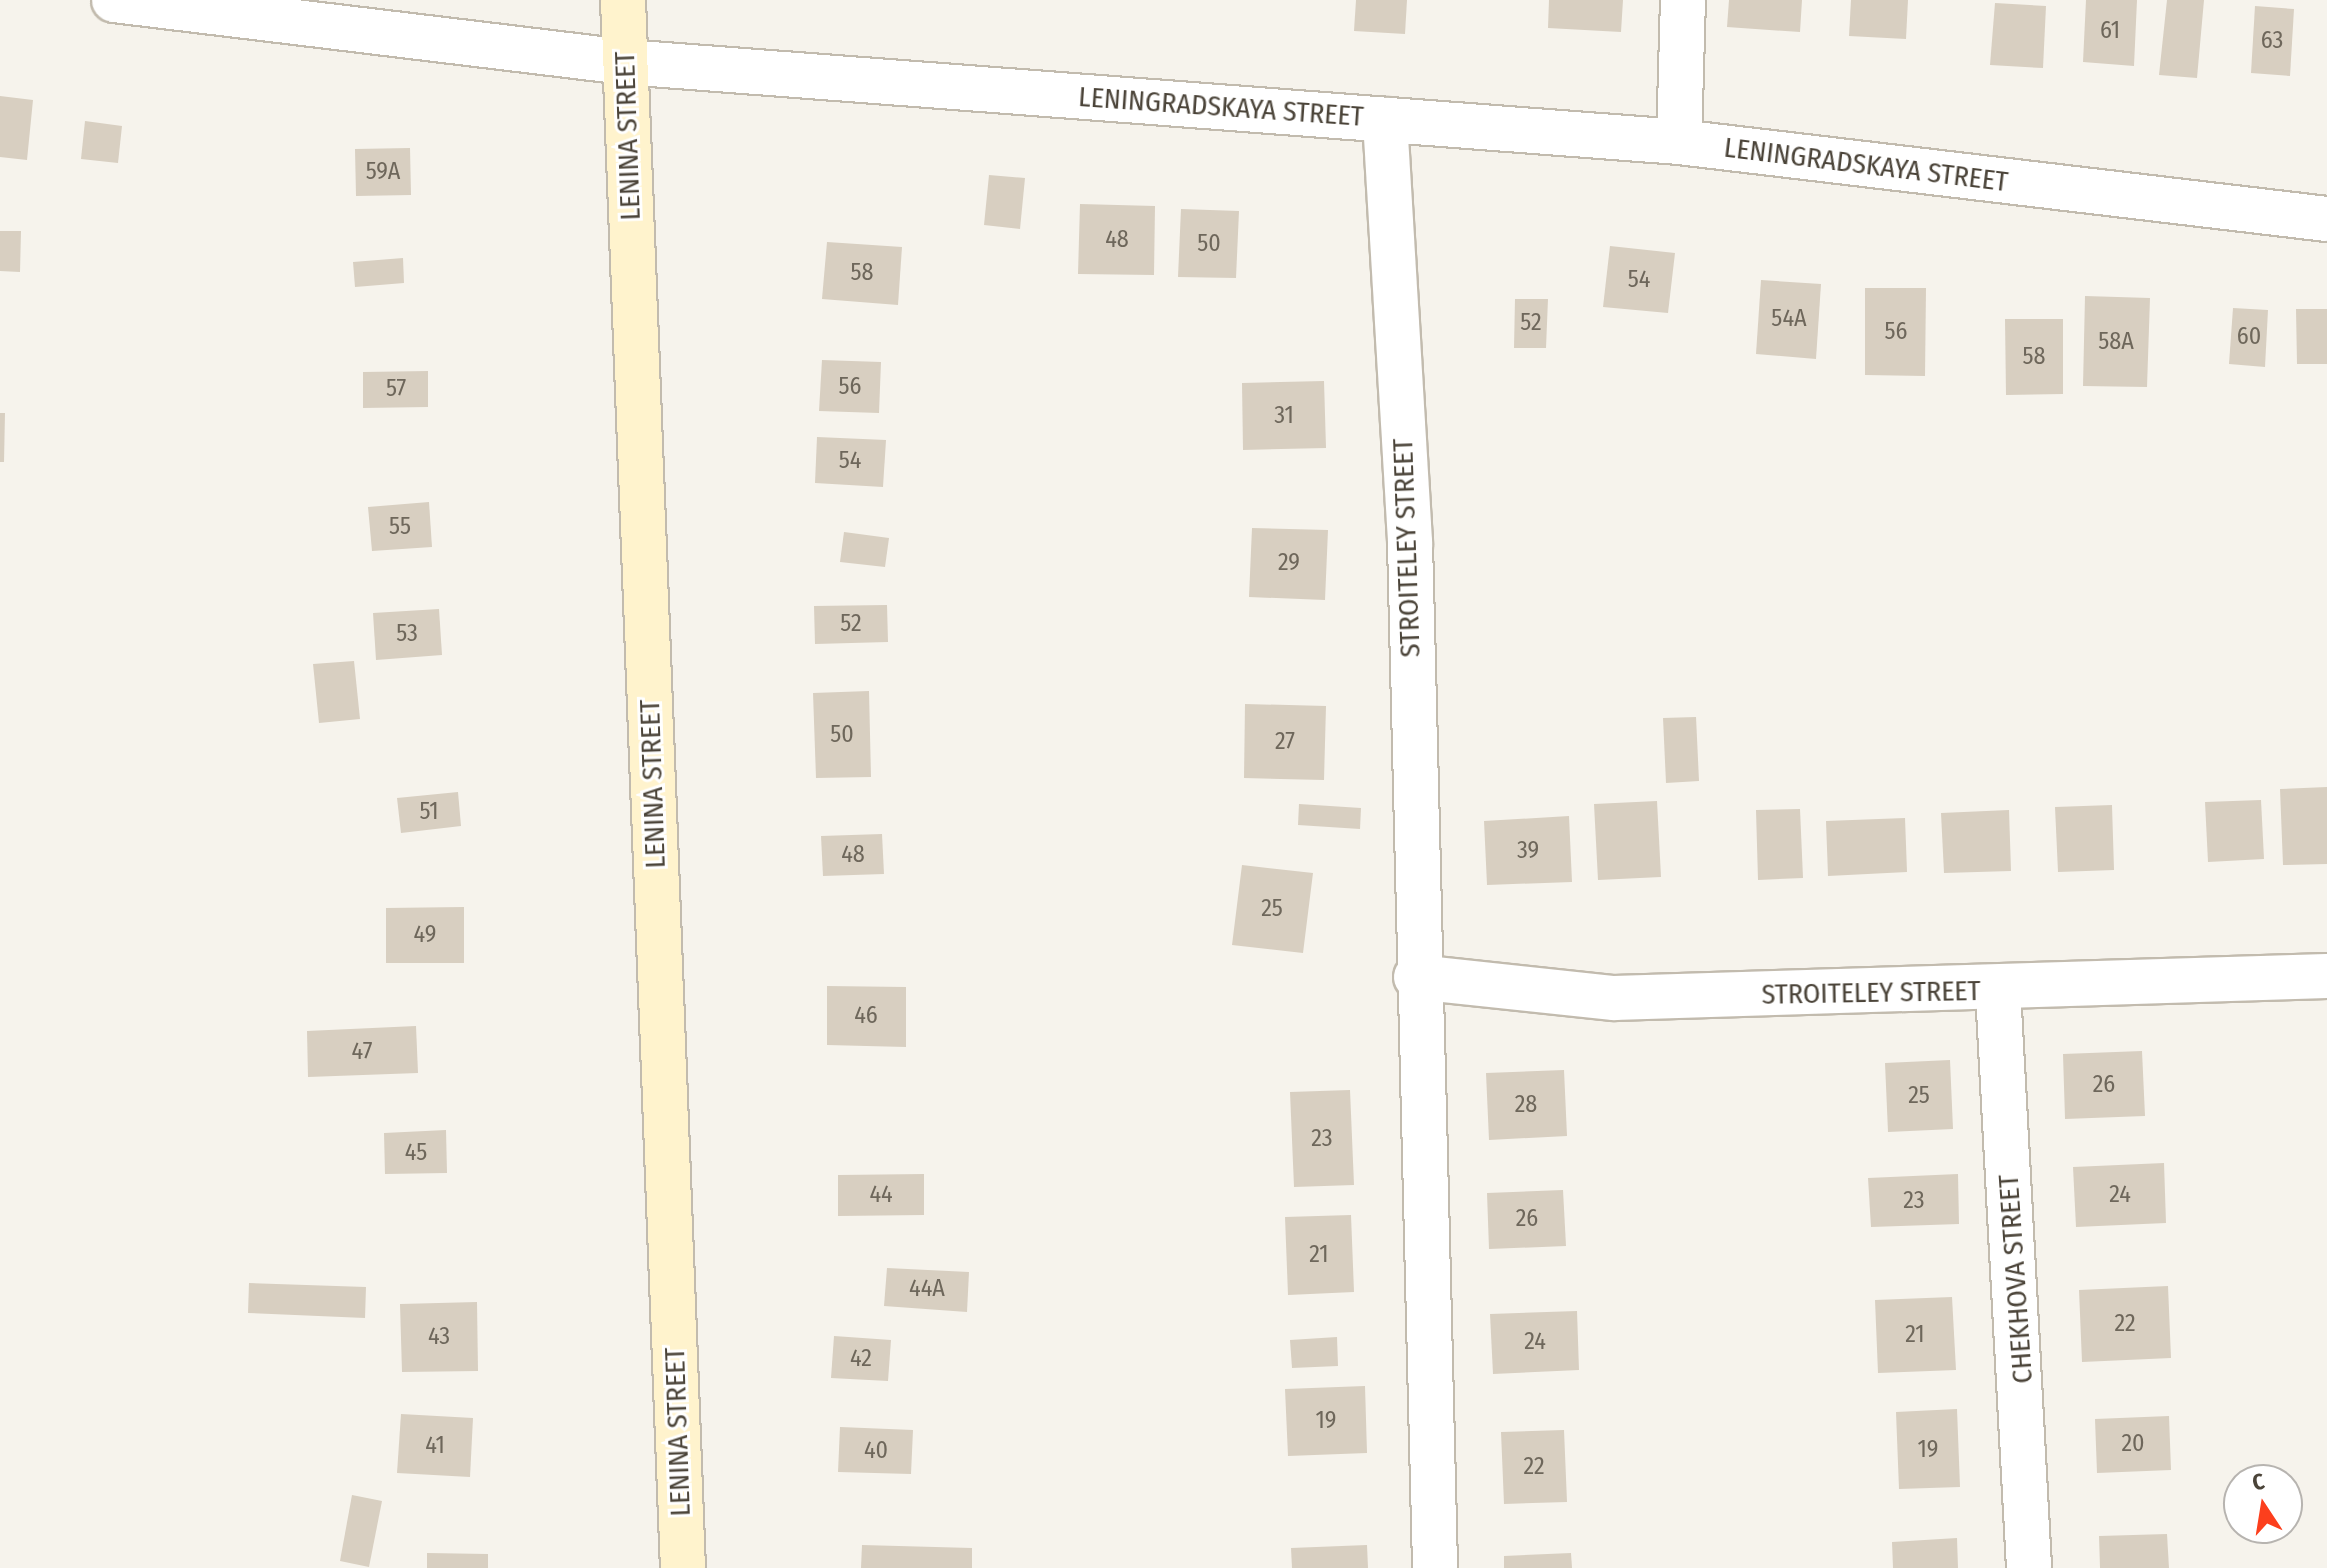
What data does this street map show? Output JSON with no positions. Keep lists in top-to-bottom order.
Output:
{
  "streets": {
    "main road": ["LENINA STREET"],
    "street": ["LENINGRADSKAYA STREET", "STROITELEY STREET", "CHEKHOVA STREET"]
  },
  "crossings": [
    ["LENINGRADSKAYA STREET", "LENINA STREET"],
    ["LENINGRADSKAYA STREET", "STROITELEY STREET"],
    ["STROITELEY STREET", "CHEKHOVA STREET"]
  ],
  "house_numbers": [
    "61",
    "63",
    "59А",
    "48",
    "50",
    "58",
    "54",
    "54А",
    "52",
    "56",
    "60",
    "58А",
    "58",
    "56",
    "57",
    "31",
    "54",
    "55",
    "29",
    "52",
    "53",
    "50",
    "27",
    "51",
    "39",
    "48",
    "25",
    "49",
    "46",
    "47",
    "26",
    "25",
    "28",
    "23",
    "45",
    "44",
    "24",
    "23",
    "26",
    "21",
    "44А",
    "22",
    "21",
    "43",
    "24",
    "42",
    "19",
    "20",
    "41",
    "19",
    "40",
    "22"
  ],
  "north": "top"
}
